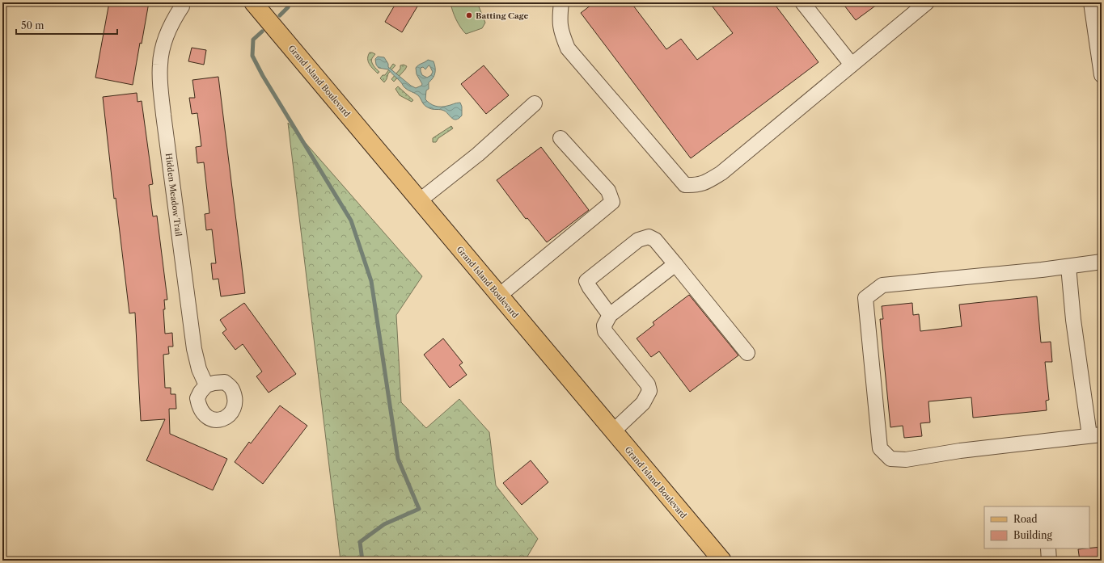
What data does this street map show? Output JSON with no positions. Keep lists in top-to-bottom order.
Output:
{
  "streets": {
    "main road": ["Grand Island Boulevard"],
    "street": ["Hidden Meadow Trail"]
  },
  "places": ["Batting Cage"],
  "legend": ["Road", "Building"],
  "scale_bar": "50 m"
}
